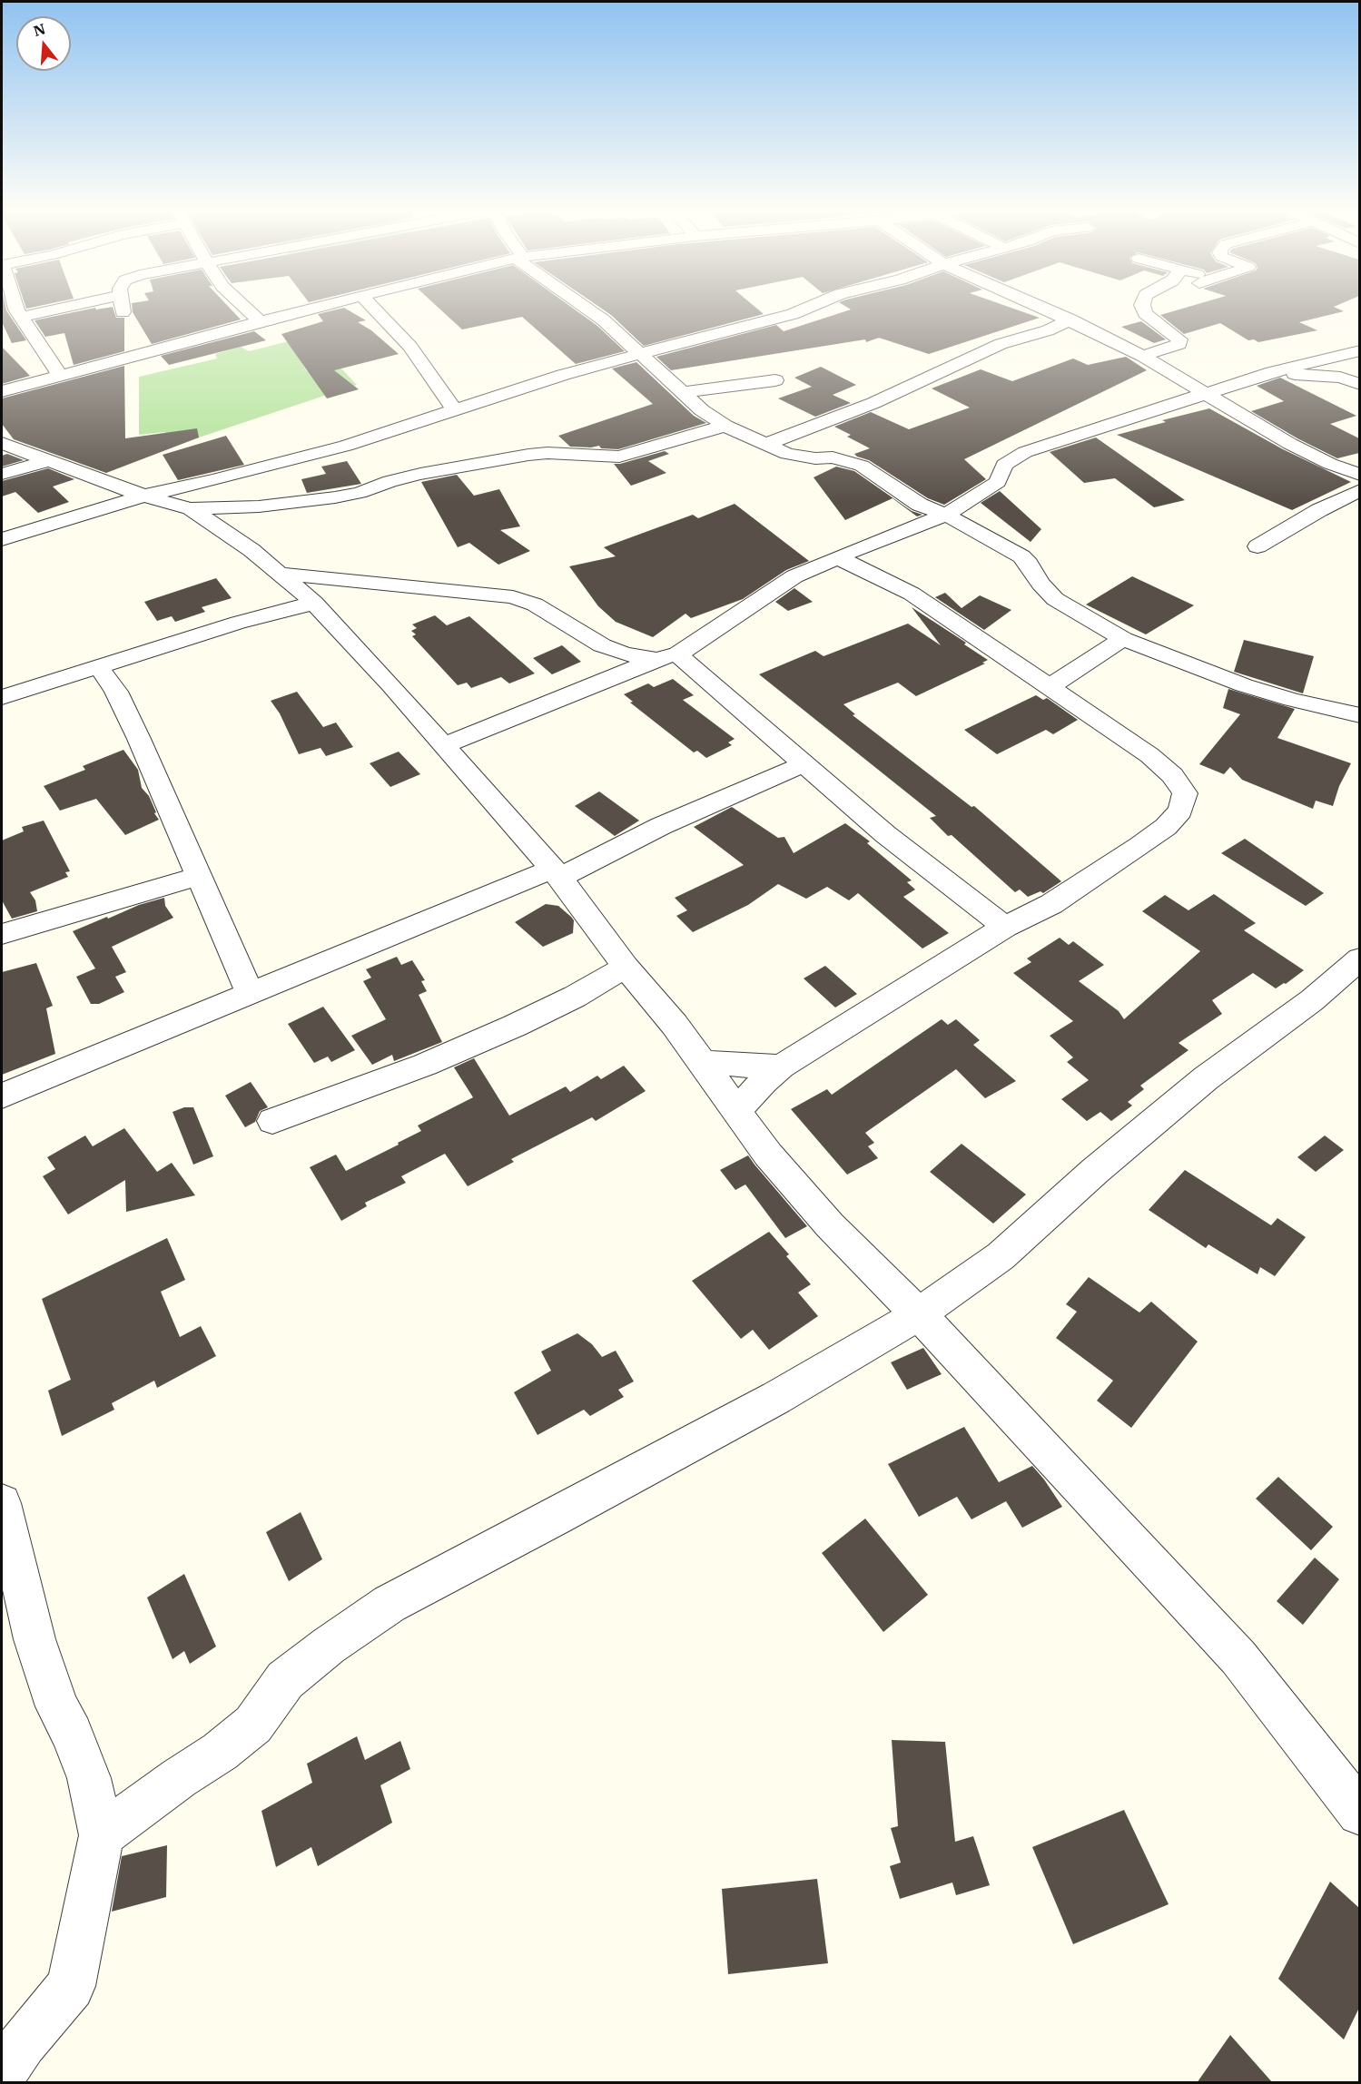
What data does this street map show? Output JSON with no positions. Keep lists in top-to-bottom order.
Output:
{
  "north": "top"
}
